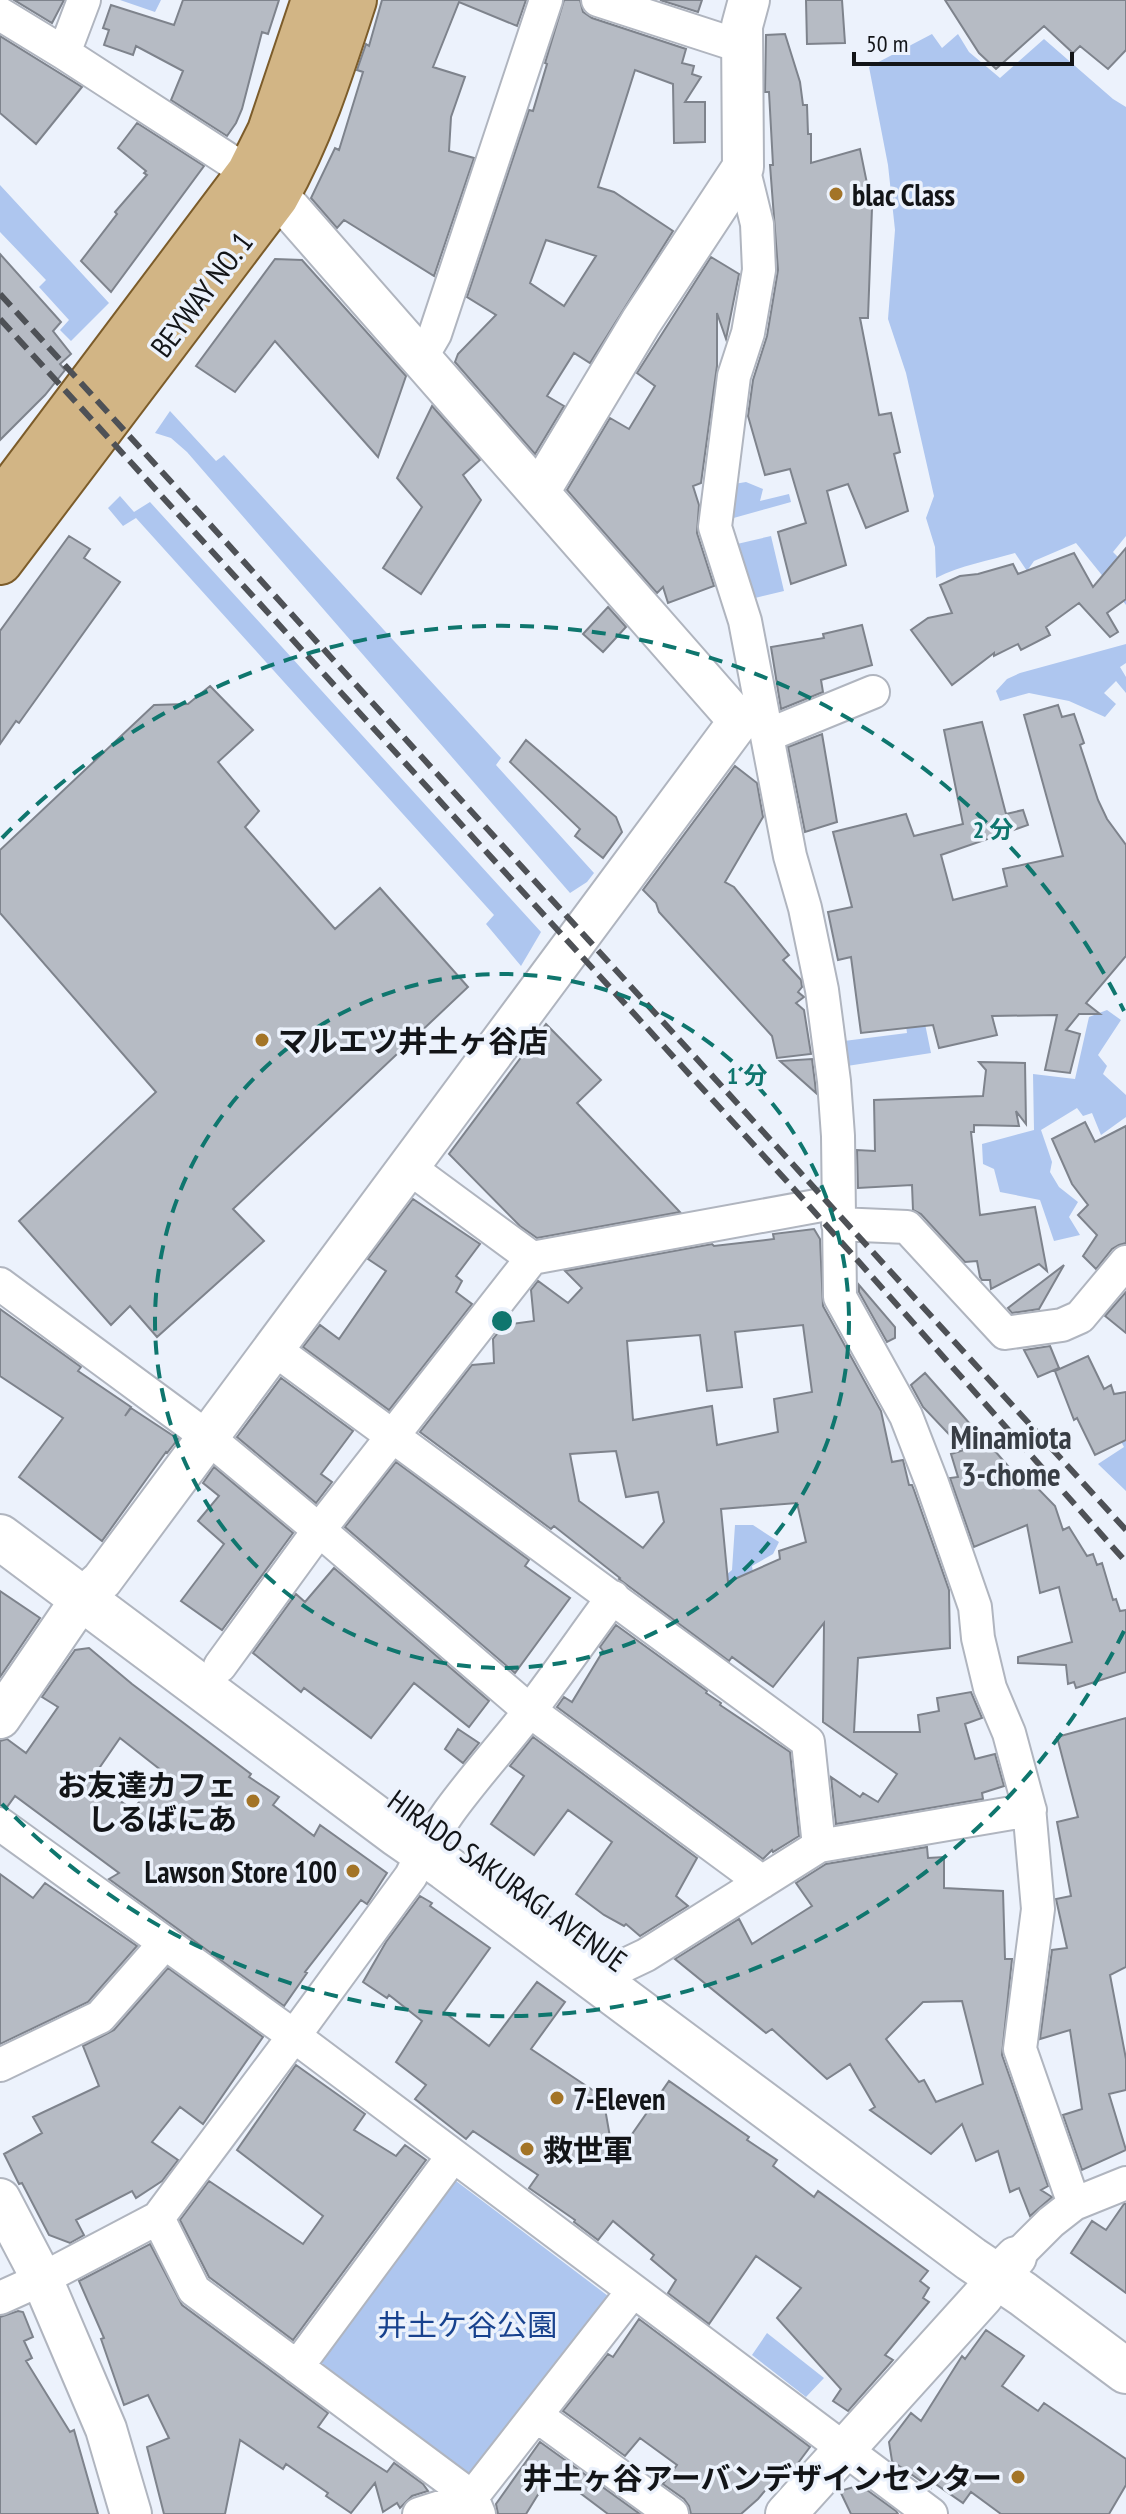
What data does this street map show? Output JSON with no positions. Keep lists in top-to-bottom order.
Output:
{
  "streets": {
    "main road": ["BEYWAY NO. 1", "HIRADO SAKURAGI AVENUE"]
  },
  "districts": ["Minamiota 3-chome"],
  "parks": ["井土ケ谷公園"],
  "places": [
    "blac Class",
    "マルエツ井土ヶ谷店",
    "お友達カフェ しるばにあ",
    "Lawson Store 100",
    "7-Eleven",
    "救世軍",
    "井土ヶ谷アーバンデザインセンター"
  ],
  "scale_bar": "50 m",
  "rings": ["2 分", "1 分"]
}
